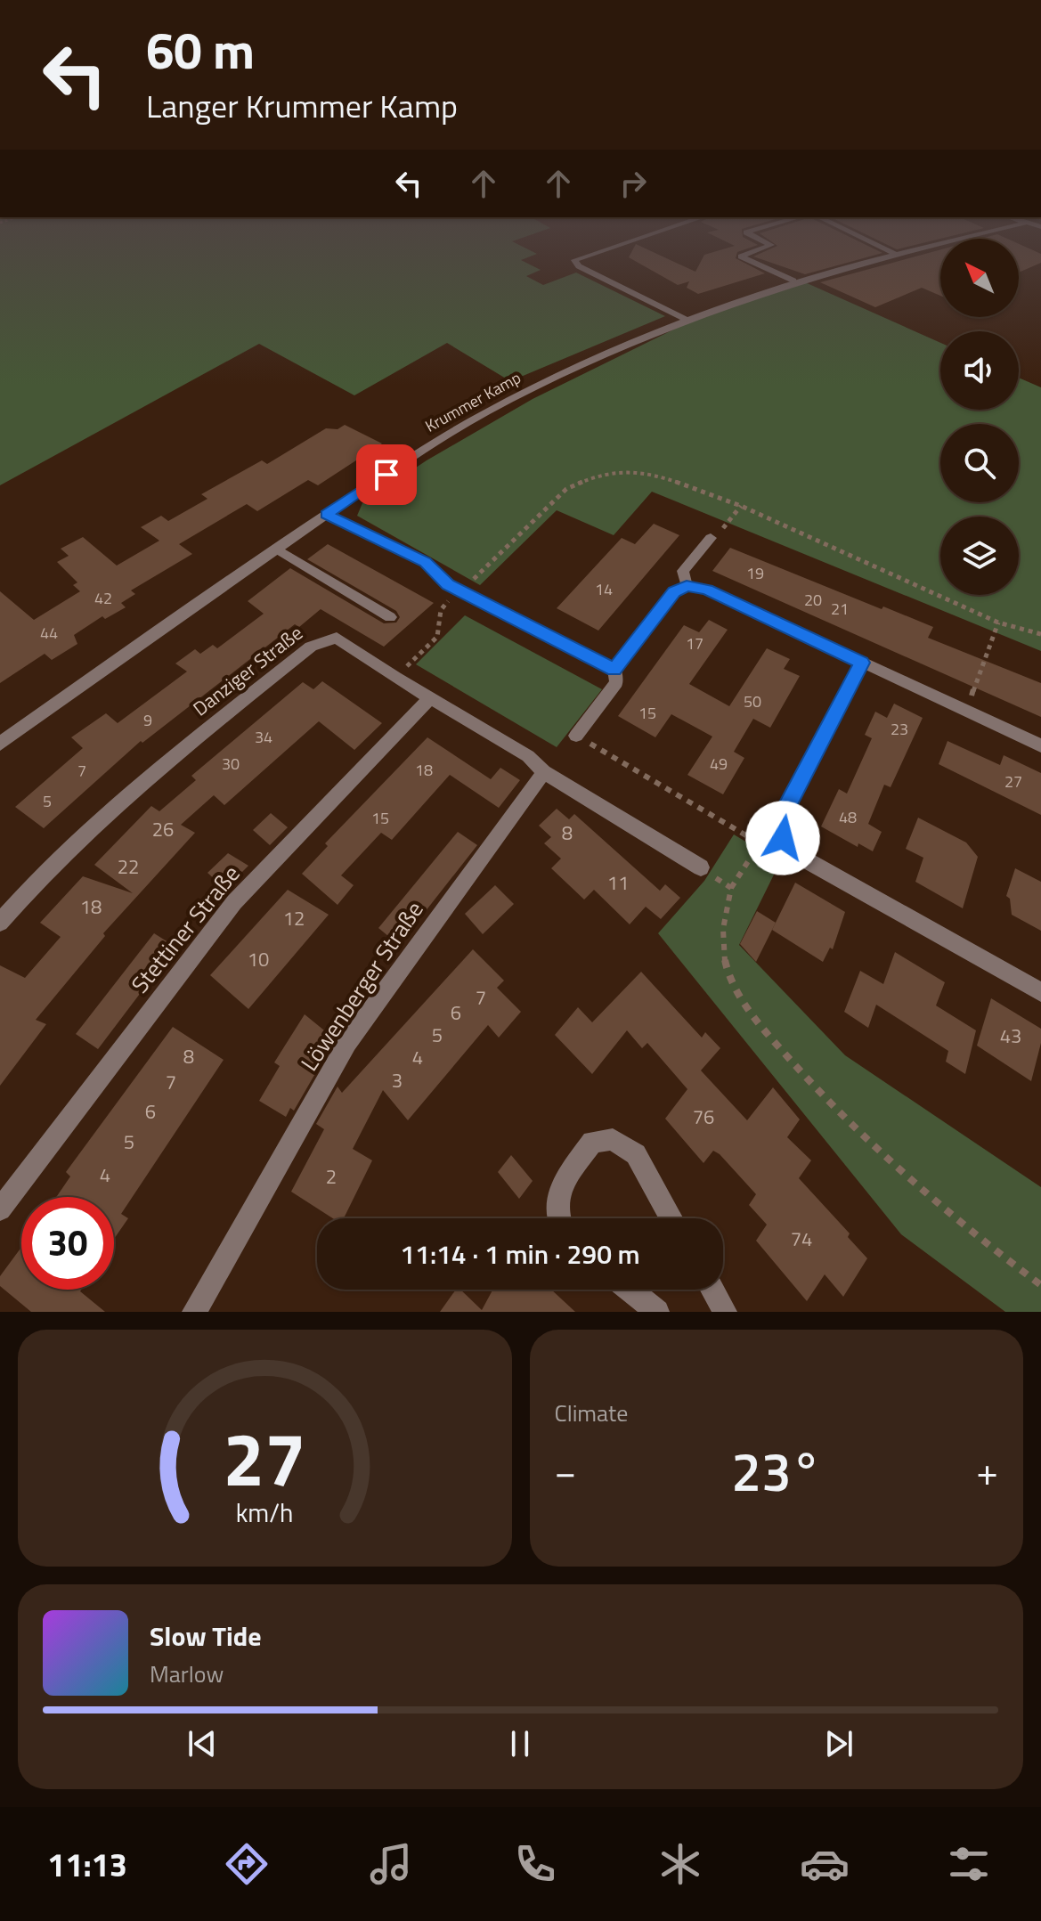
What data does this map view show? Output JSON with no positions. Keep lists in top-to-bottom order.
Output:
{
  "streets": {
    "street": [
      "Krummer Kamp",
      "Danziger Straße",
      "Stettiner Straße",
      "Löwenberger Straße"
    ]
  },
  "crossings": [
    ["Danziger Straße", "Stettiner Straße"],
    ["Danziger Straße", "Löwenberger Straße"]
  ],
  "house_numbers": [
    "19",
    "14",
    "42",
    "20",
    "21",
    "44",
    "17",
    "50",
    "15",
    "9",
    "23",
    "34",
    "30",
    "49",
    "18",
    "7",
    "27",
    "5",
    "48",
    "15",
    "26",
    "8",
    "22",
    "11",
    "18",
    "12",
    "10",
    "7",
    "6",
    "5",
    "43",
    "8",
    "4",
    "3",
    "7",
    "6",
    "76",
    "5",
    "4",
    "2",
    "74"
  ],
  "north": "top left",
  "page": {
    "turn": ["60 m", "Langer Krummer Kamp"],
    "limit": "30",
    "trip": "11:14 · 1 min · 290 m",
    "tile": "Climate",
    "heat": ["−", "23°", "+"],
    "song": ["Slow Tide", "Marlow"],
    "tabs": "11:13",
    "gauge": ["27", "km/h"]
  }
}
